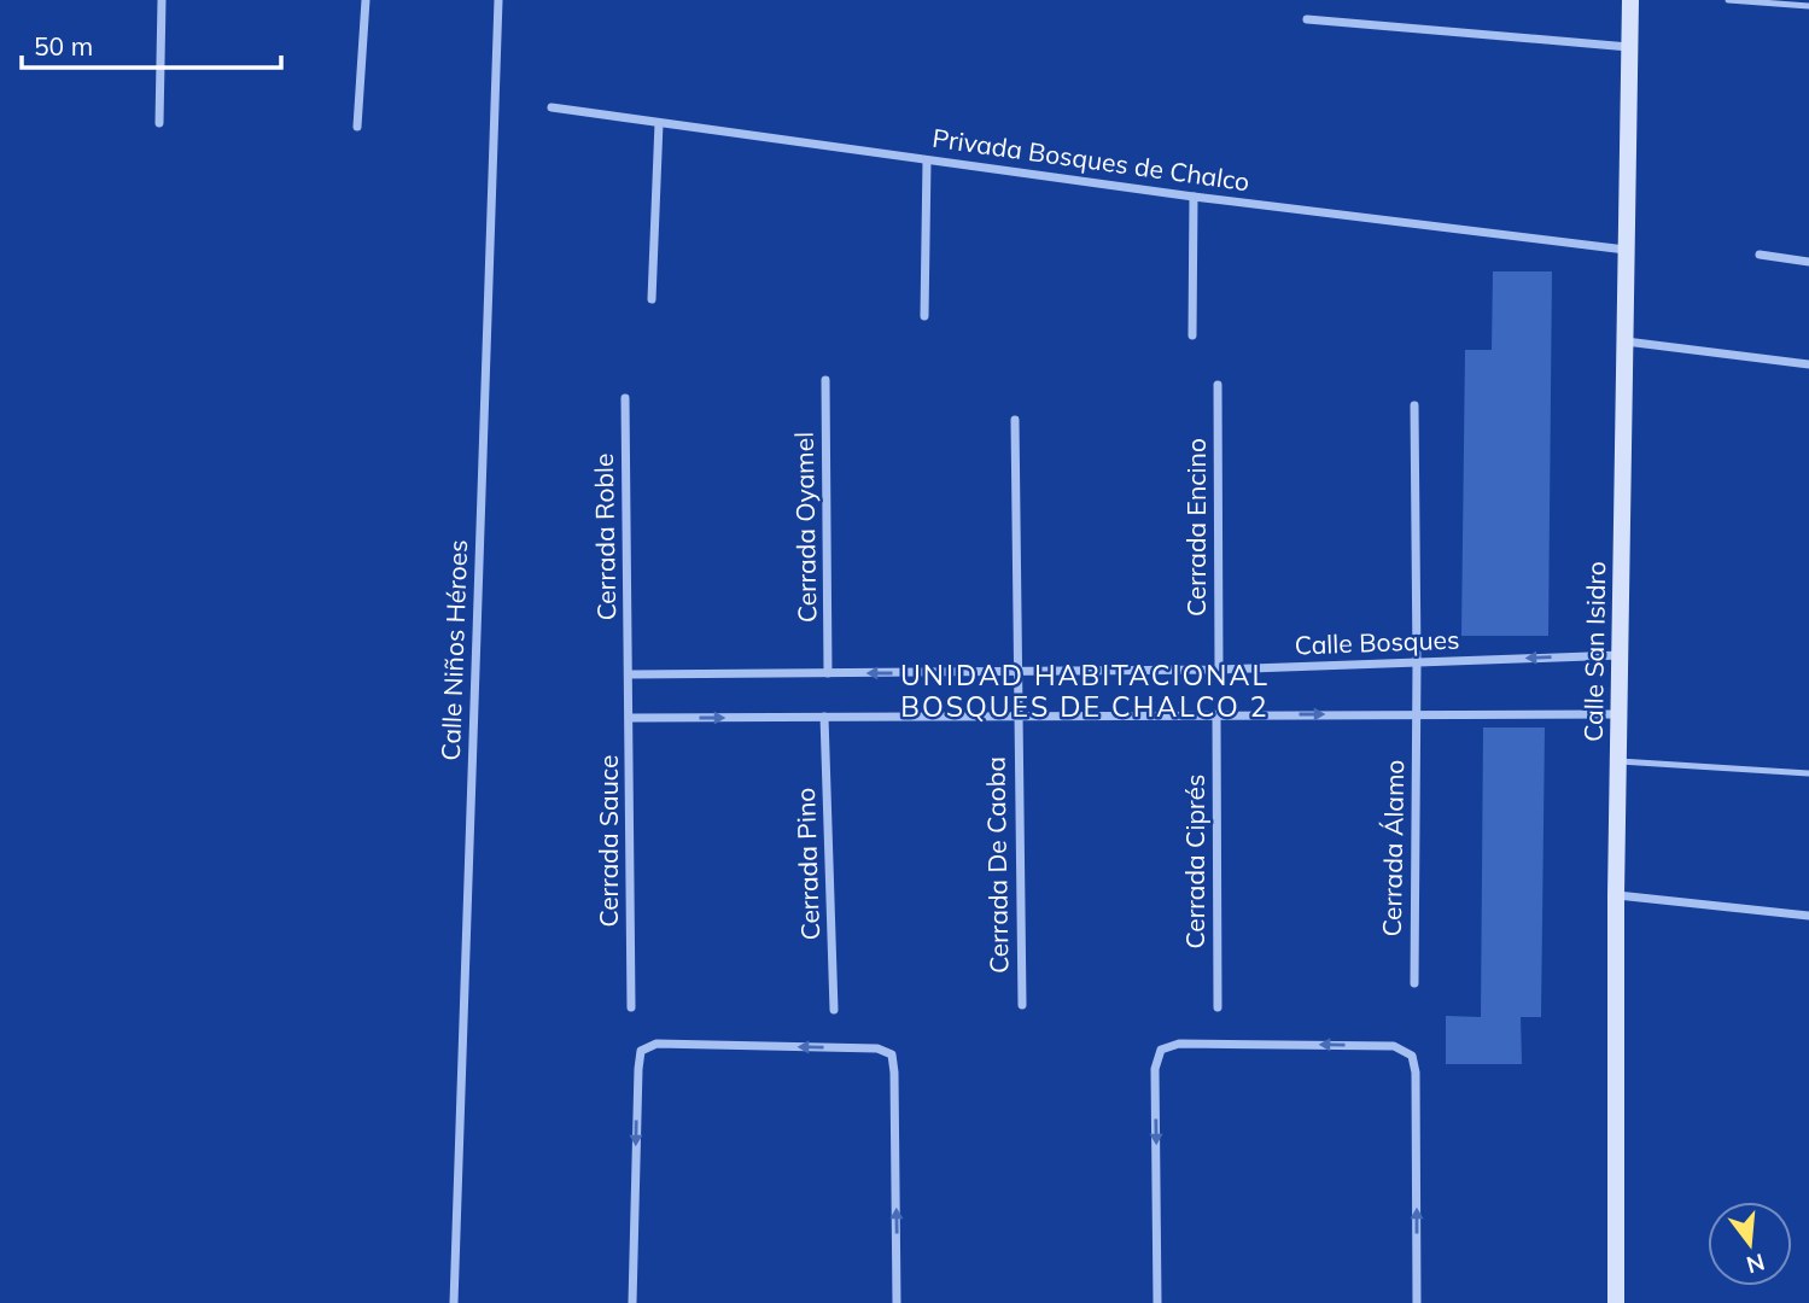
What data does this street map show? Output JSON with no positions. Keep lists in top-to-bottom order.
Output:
{
  "streets": {
    "main road": ["Calle San Isidro"],
    "street": [
      "Privada Bosques de Chalco",
      "Cerrada Oyamel",
      "Cerrada Encino",
      "Cerrada Roble",
      "Calle Bosques",
      "Calle Niños Héroes",
      "Cerrada Sauce",
      "Cerrada Álamo",
      "Cerrada Ciprés",
      "Cerrada Pino",
      "Cerrada De Caoba"
    ]
  },
  "crossings": [
    ["Privada Bosques de Chalco", "Calle San Isidro"],
    ["Cerrada Oyamel", "Calle Bosques"],
    ["Cerrada Encino", "Calle Bosques"],
    ["Cerrada Roble", "Calle Bosques"],
    ["Cerrada Roble", "Cerrada Sauce"],
    ["Calle Bosques", "Calle San Isidro"],
    ["Calle Bosques", "Cerrada Sauce"],
    ["Calle Bosques", "Cerrada Álamo"],
    ["Calle Bosques", "Cerrada De Caoba"]
  ],
  "districts": ["UNIDAD HABITACIONAL BOSQUES DE CHALCO 2"],
  "scale_bar": "50 m",
  "north": "bottom"
}
